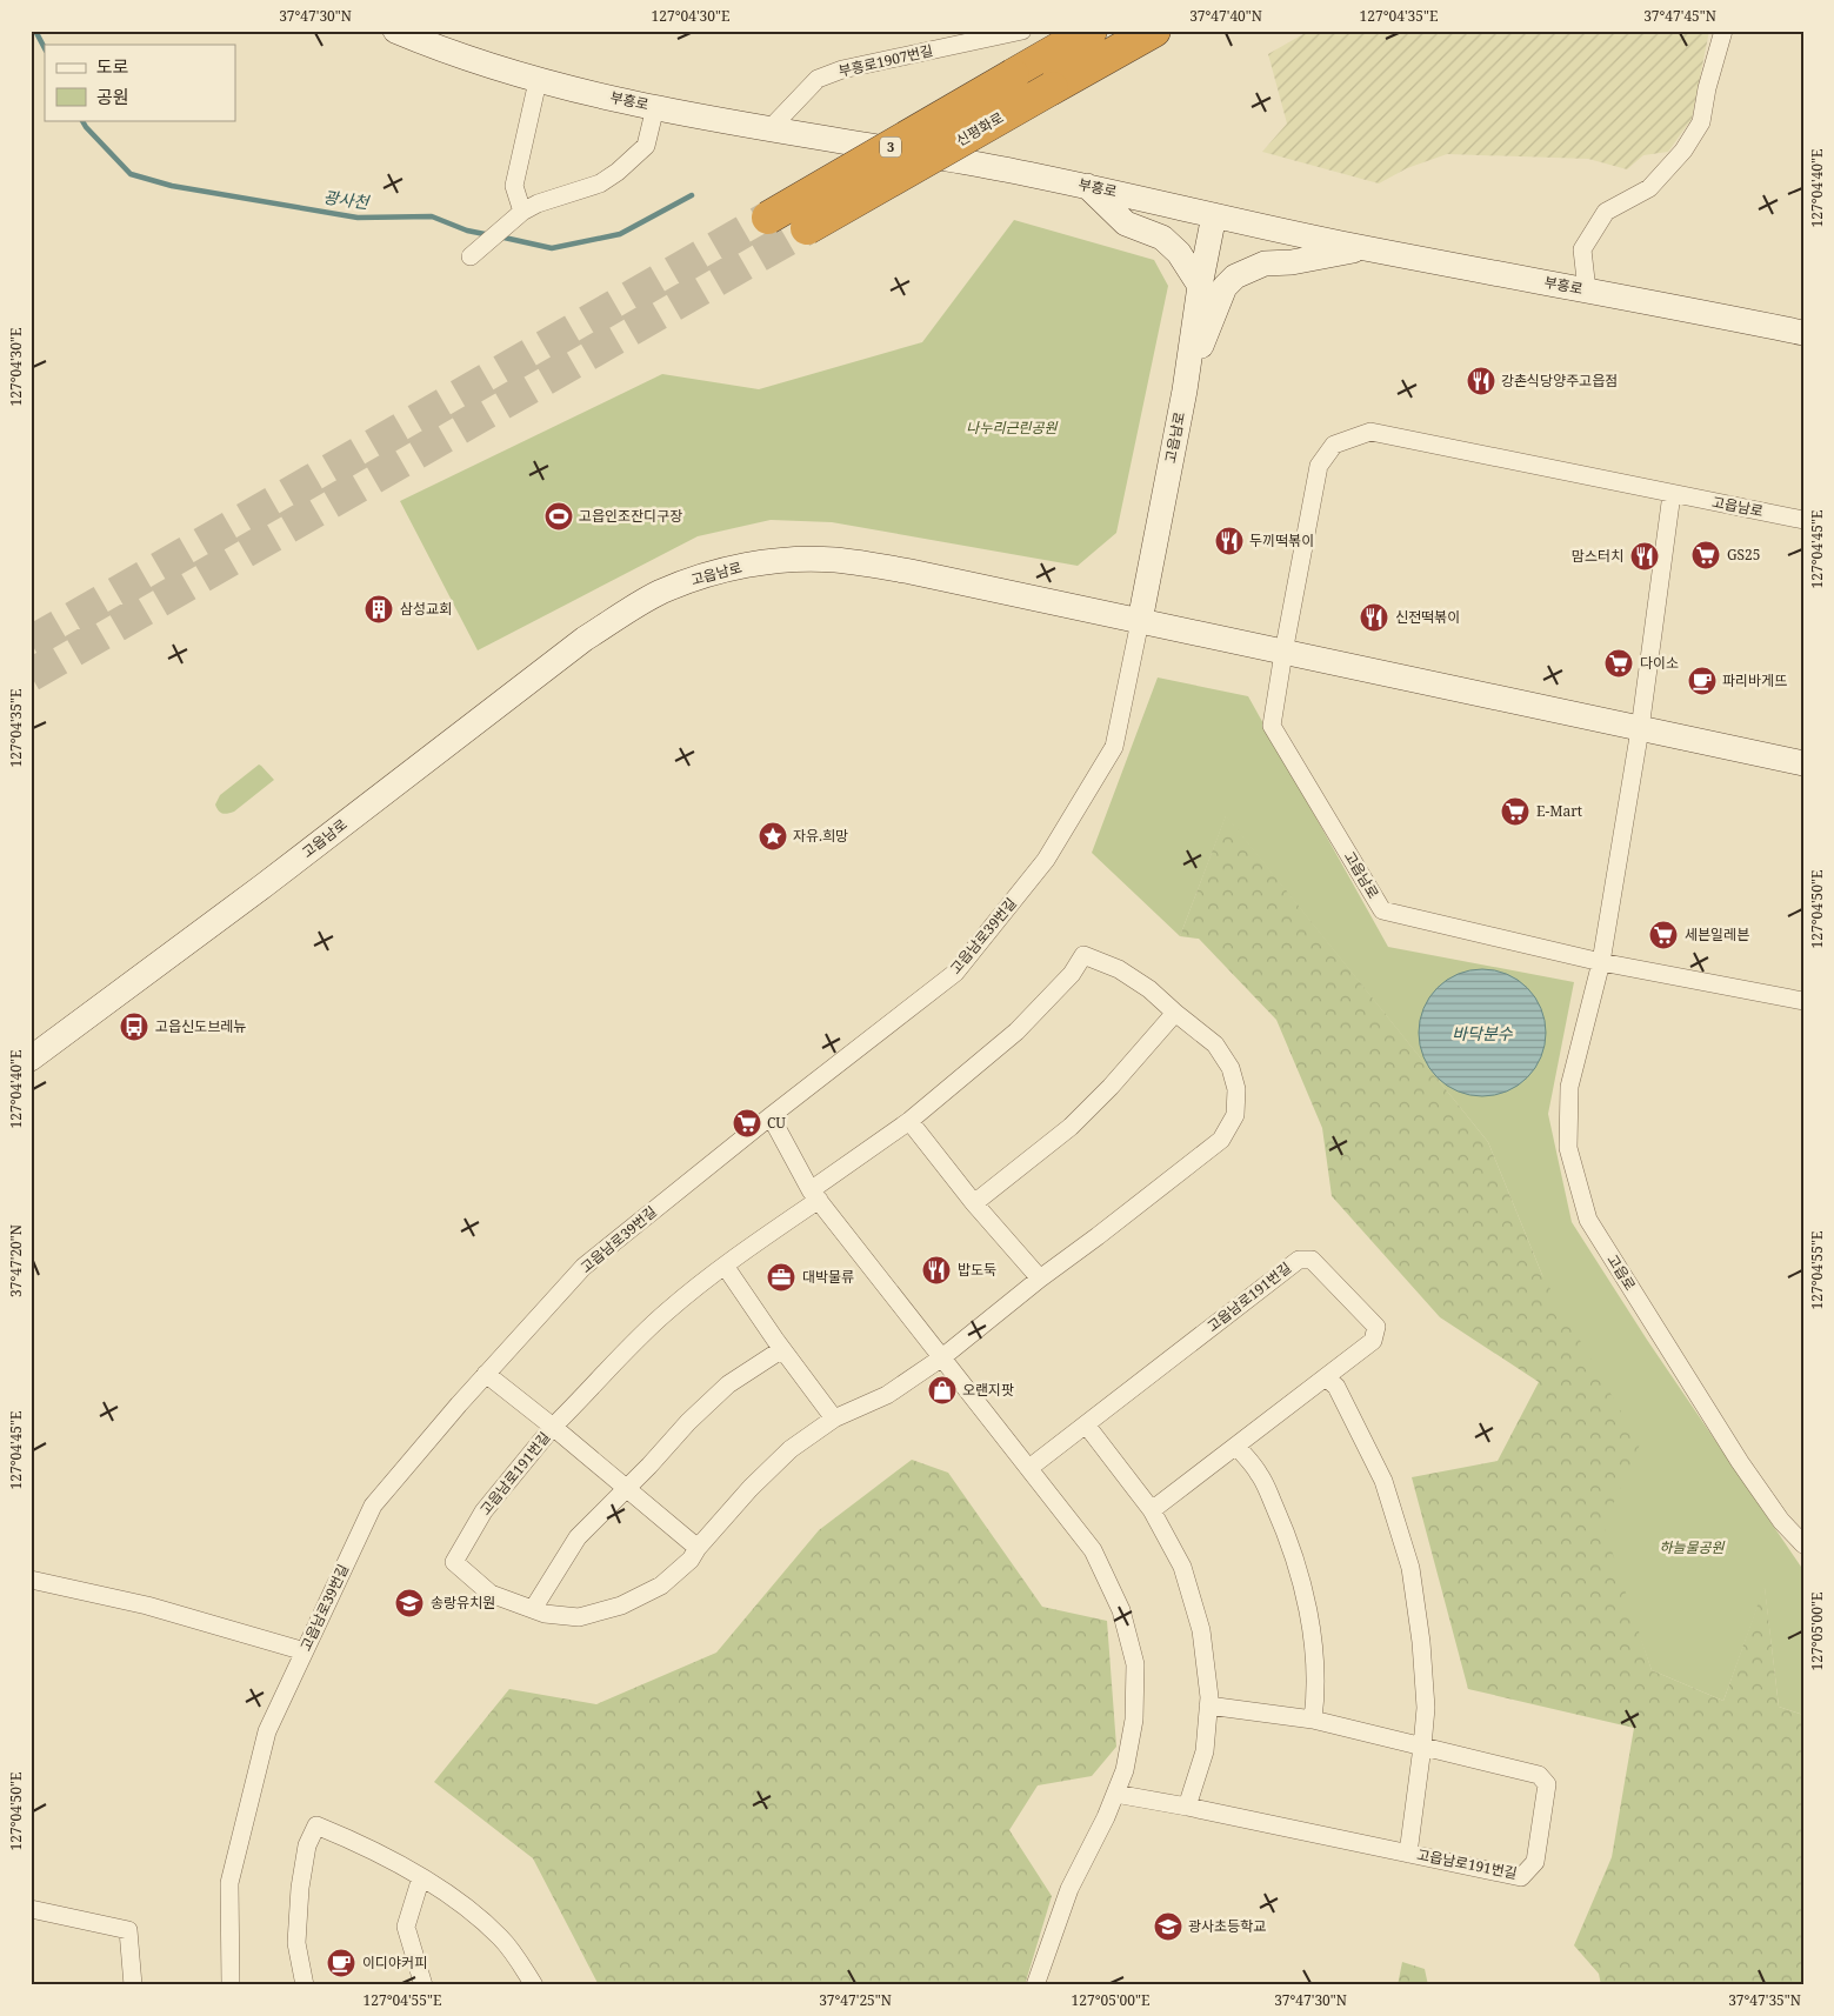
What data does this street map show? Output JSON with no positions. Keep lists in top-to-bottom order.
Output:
{
  "streets": {
    "highway": ["신평화로", "3"],
    "street": [
      "부흥로1907번길",
      "부흥로",
      "고읍남로",
      "고읍남로39번길",
      "고읍로",
      "고읍남로191번길"
    ]
  },
  "crossings": [
    ["부흥로1907번길", "부흥로"],
    ["부흥로", "고읍남로"],
    ["고읍남로", "고읍남로39번길"],
    ["고읍남로", "고읍로"],
    ["고읍남로39번길", "고읍남로191번길"]
  ],
  "water": ["광사천", "바닥분수"],
  "parks": ["나누리근린공원", "하늘물공원"],
  "places": {
    "restaurant": [
      "강촌식당양주고읍점",
      "두끼떡볶이",
      "맘스터치",
      "신전떡볶이",
      "밥도둑"
    ],
    "sports": ["고읍인조잔디구장"],
    "supermarket": [
      "GS25",
      "다이소",
      "E-Mart",
      "세븐일레븐",
      "CU"
    ],
    "building": ["삼성교회"],
    "cafe": ["파리바게뜨", "이디야커피"],
    "place": ["자유.희망"],
    "bus stop": ["고읍신도브레뉴"],
    "office": ["대박물류"],
    "shop": ["오랜지팟"],
    "school or university": ["송랑유치원", "광사초등학교"]
  },
  "legend": ["도로", "공원"],
  "coordinates": [
    "37°47'30\"N",
    "127°04'30\"E",
    "37°47'40\"N",
    "127°04'35\"E",
    "37°47'45\"N",
    "127°04'40\"E",
    "127°04'45\"E",
    "127°04'50\"E",
    "37°47'20\"N",
    "127°04'55\"E",
    "127°05'00\"E",
    "37°47'25\"N",
    "37°47'35\"N"
  ]
}
